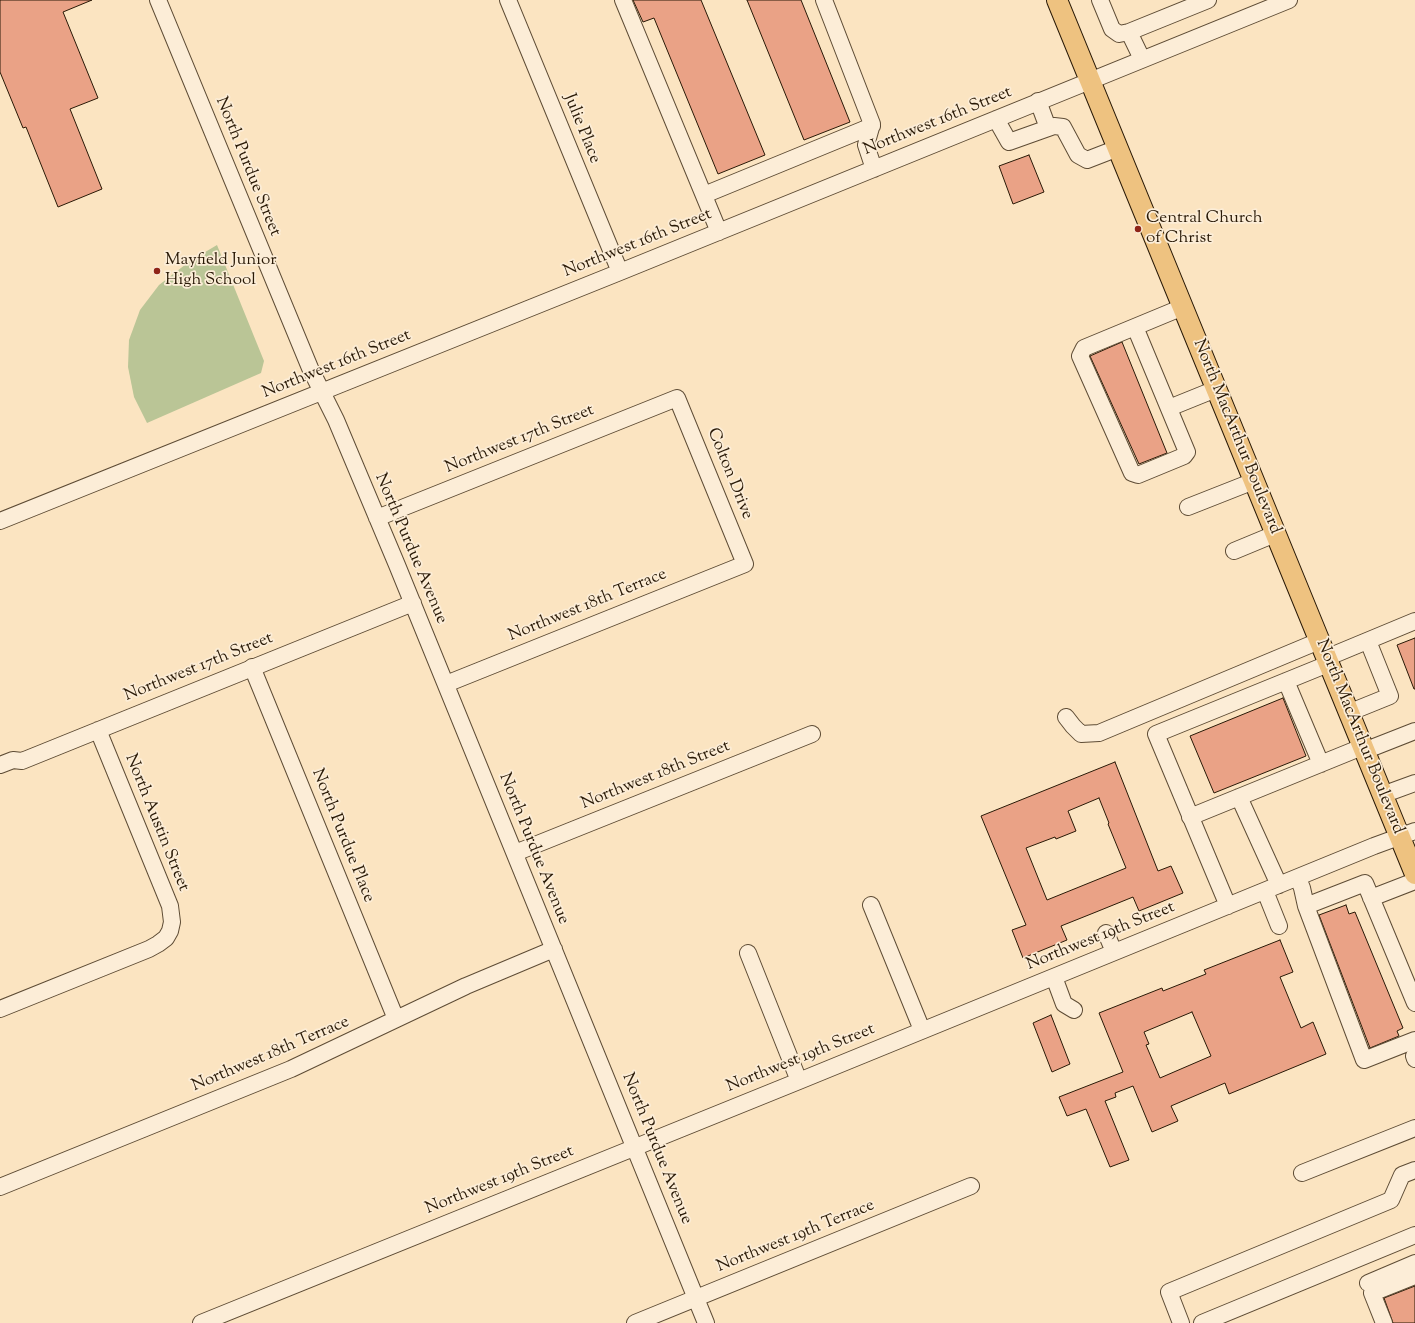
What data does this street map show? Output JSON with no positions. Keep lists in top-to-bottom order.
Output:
{
  "streets": {
    "main road": ["North MacArthur Boulevard"],
    "street": [
      "Northwest 16th Street",
      "Julie Place",
      "North Purdue Street",
      "Northwest 17th Street",
      "Colton Drive",
      "North Purdue Avenue",
      "Northwest 18th Terrace",
      "Northwest 18th Street",
      "North Austin Street",
      "North Purdue Place",
      "Northwest 19th Street",
      "Northwest 19th Terrace"
    ]
  },
  "crossings": [
    ["Northwest 16th Street", "Julie Place"],
    ["Northwest 16th Street", "North Purdue Street"],
    ["Northwest 16th Street", "North MacArthur Boulevard"],
    ["Northwest 16th Street", "North Purdue Avenue"],
    ["North Purdue Street", "North Purdue Avenue"],
    ["North MacArthur Boulevard", "Northwest 19th Street"],
    ["Northwest 17th Street", "Colton Drive"],
    ["Northwest 17th Street", "North Purdue Avenue"],
    ["Northwest 17th Street", "North Austin Street"],
    ["Northwest 17th Street", "North Purdue Place"],
    ["Colton Drive", "Northwest 18th Terrace"],
    ["North Purdue Avenue", "Northwest 18th Terrace"],
    ["North Purdue Avenue", "Northwest 18th Street"],
    ["North Purdue Avenue", "Northwest 19th Street"],
    ["North Purdue Avenue", "Northwest 19th Terrace"],
    ["Northwest 18th Terrace", "North Purdue Place"]
  ],
  "places": ["Central Church of Christ", "Mayfield Junior High School"]
}
